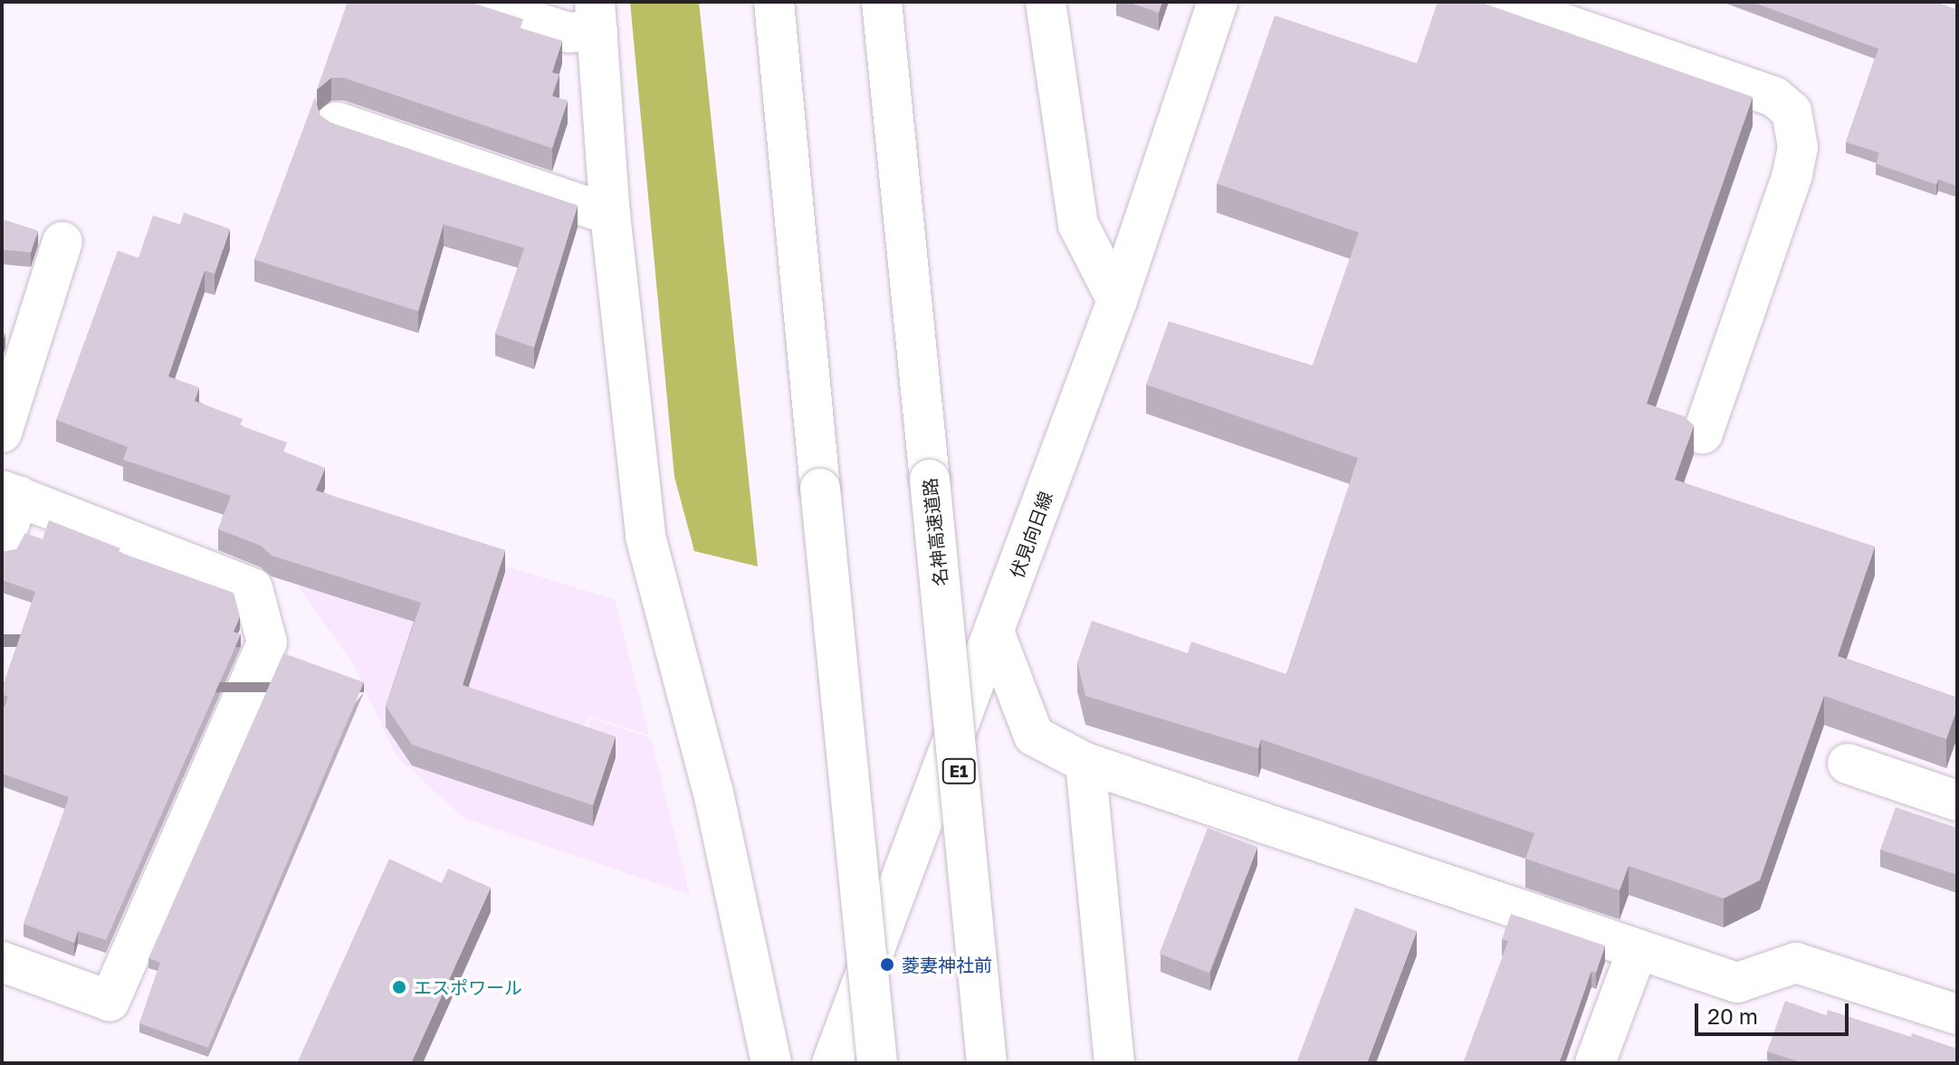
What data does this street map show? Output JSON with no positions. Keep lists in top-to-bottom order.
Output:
{
  "streets": {
    "main road": ["名神高速道路", "伏見向日線", "E1"]
  },
  "places": ["菱妻神社前", "エスポワール"],
  "scale_bar": "20 m"
}
